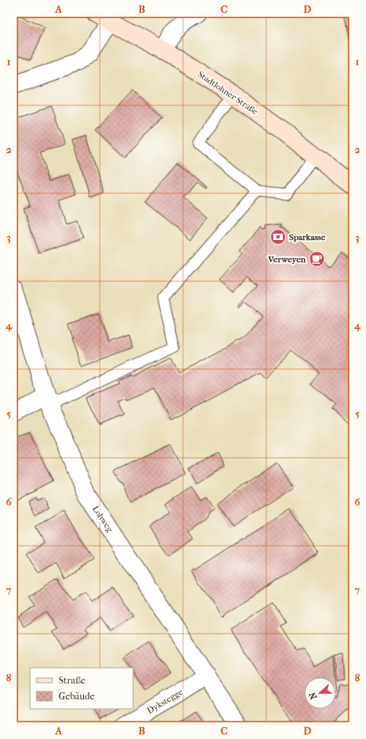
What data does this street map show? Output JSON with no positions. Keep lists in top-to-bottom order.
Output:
{
  "streets": {
    "main road": ["Stadtlohner Straße"],
    "street": ["Lohweg", "Dykstegge"]
  },
  "crossings": [
    ["Lohweg", "Dykstegge"]
  ],
  "places": {
    "bank": ["Sparkasse"],
    "cafe": ["Verweyen"]
  },
  "legend": ["Straße", "Gebäude"],
  "north": "left",
  "grid": {
    "columns": [
      "A",
      "B",
      "C",
      "D"
    ],
    "rows": [
      "1",
      "2",
      "3",
      "4",
      "5",
      "6",
      "7",
      "8"
    ]
  }
}
